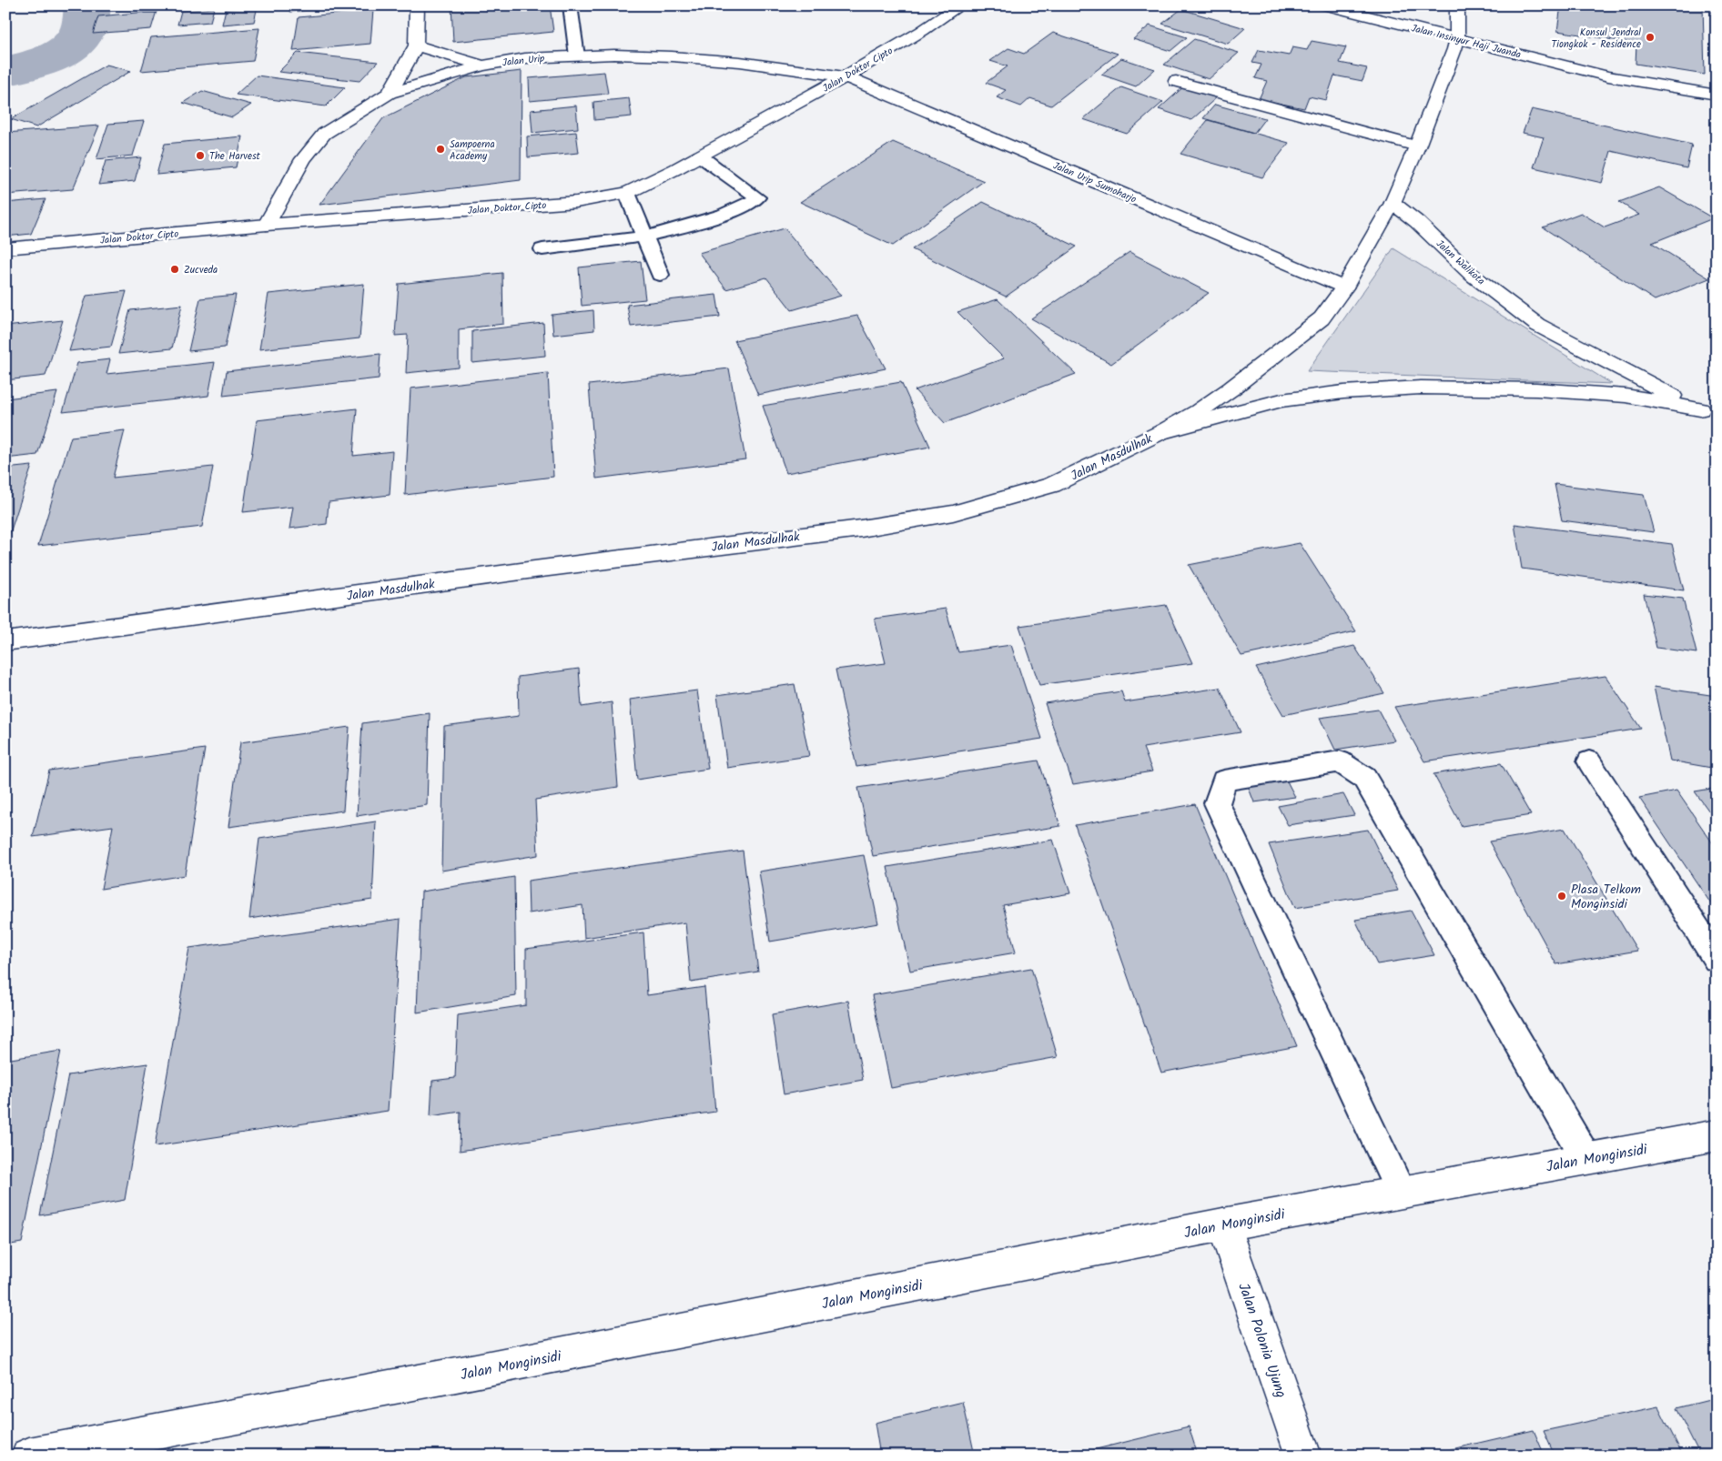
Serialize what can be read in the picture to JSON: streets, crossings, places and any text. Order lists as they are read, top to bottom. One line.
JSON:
{"streets":{"street":["Jalan Insinyur Haji Juanda","Jalan Urip","Jalan Doktor Cipto","Jalan Urip Sumoharjo","Jalan Walikota","Jalan Masdulhak","Jalan Monginsidi","Jalan Polonia Ujung"]},"crossings":[["Jalan Urip","Jalan Doktor Cipto"],["Jalan Urip","Jalan Urip Sumoharjo"],["Jalan Doktor Cipto","Jalan Urip Sumoharjo"],["Jalan Urip Sumoharjo","Jalan Masdulhak"],["Jalan Walikota","Jalan Masdulhak"],["Jalan Monginsidi","Jalan Polonia Ujung"]],"places":["Konsul Jendral Tiongkok - Residence","Sampoerna Academy","The Harvest","Zucveda","Plasa Telkom Monginsidi"]}
